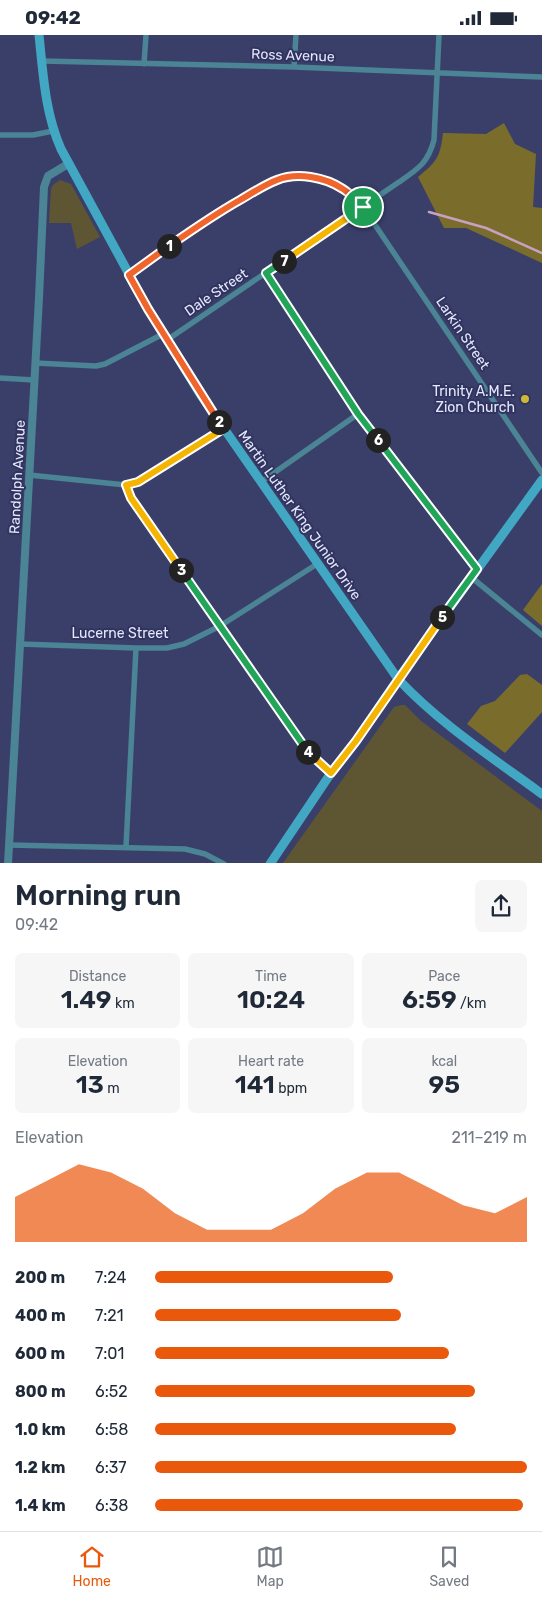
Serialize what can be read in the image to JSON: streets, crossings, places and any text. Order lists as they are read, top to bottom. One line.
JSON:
{"streets":{"main road":["Martin Luther King Junior Drive"],"street":["Ross Avenue","Dale Street","Larkin Street","Randolph Avenue","Lucerne Street"]},"crossings":[["Ross Avenue","Dale Street"],["Ross Avenue","Martin Luther King Junior Drive"],["Dale Street","Larkin Street"],["Dale Street","Randolph Avenue"],["Dale Street","Martin Luther King Junior Drive"],["Larkin Street","Martin Luther King Junior Drive"],["Randolph Avenue","Martin Luther King Junior Drive"],["Randolph Avenue","Lucerne Street"],["Martin Luther King Junior Drive","Lucerne Street"]],"places":["Trinity A.M.E. Zion Church"],"page":{"status":"09:42","pins":["1","7","2","6","3","5","4"],"heading":["Morning run","09:42"],"stats":[["Distance","1.49 km"],["Time","10:24"],["Pace","6:59 /km"],["Elevation","13 m"],["Heart rate","141 bpm"],["kcal","95"]],"chart":["Elevation","211–219 m"],"list":[{"name":"200 m","note":"7:24"},{"name":"400 m","note":"7:21"},{"name":"600 m","note":"7:01"},{"name":"800 m","note":"6:52"},{"name":"1.0 km","note":"6:58"},{"name":"1.2 km","note":"6:37"},{"name":"1.4 km","note":"6:38"}],"tabs":["Home","Map","Saved"]}}
